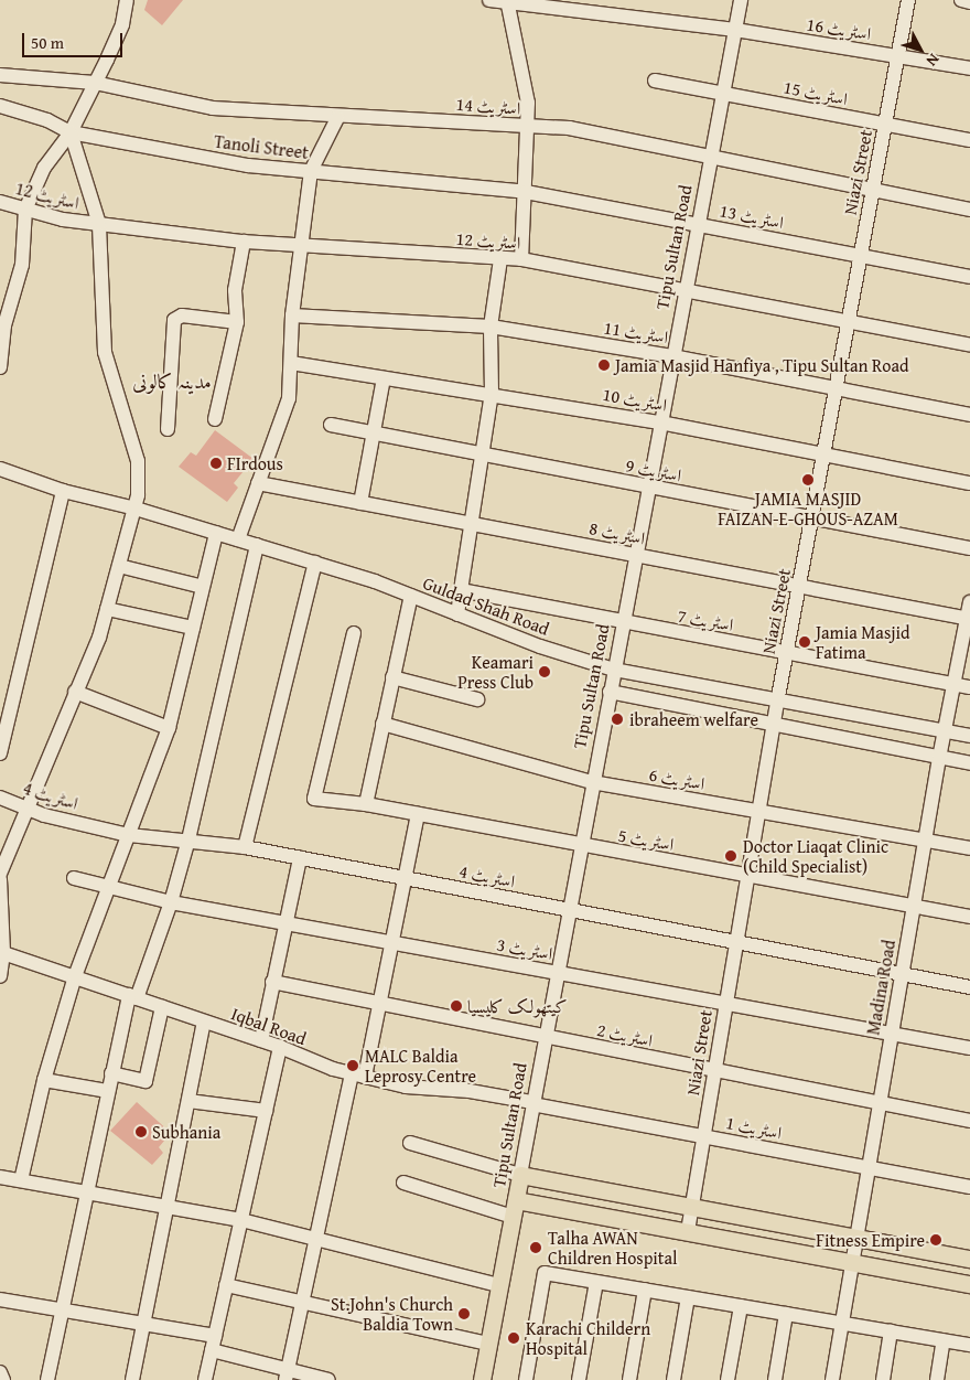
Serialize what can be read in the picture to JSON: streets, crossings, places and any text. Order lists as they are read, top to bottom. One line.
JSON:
{"streets":{"main road":["Tipu Sultan Road"],"street":["اسٹریٹ 16","اسٹریٹ 15","اسٹریٹ 14","Tanoli Street","Niazi Street","اسٹریٹ 12","اسٹریٹ 13","اسٹریٹ 11","اسٹریٹ 10","اسٹریٹ 9","اسٹریٹ 8","Guldad Shah Road","اسٹریٹ 7","اسٹریٹ 6","اسٹریٹ 4","اسٹریٹ 5","اسٹریٹ 3","Madina Road","Iqbal Road","اسٹریٹ 2","اسٹریٹ 1"]},"crossings":[["اسٹریٹ 16","Niazi Street"],["اسٹریٹ 16","Tipu Sultan Road"],["اسٹریٹ 15","Niazi Street"],["اسٹریٹ 15","Tipu Sultan Road"],["اسٹریٹ 14","Niazi Street"],["اسٹریٹ 14","Tipu Sultan Road"],["Tanoli Street","اسٹریٹ 13"],["Niazi Street","اسٹریٹ 12"],["Niazi Street","اسٹریٹ 13"],["Niazi Street","اسٹریٹ 11"],["Niazi Street","اسٹریٹ 10"],["Niazi Street","اسٹریٹ 9"],["Niazi Street","اسٹریٹ 8"],["Niazi Street","Guldad Shah Road"],["Niazi Street","اسٹریٹ 7"],["Niazi Street","اسٹریٹ 6"],["Niazi Street","اسٹریٹ 4"],["Niazi Street","اسٹریٹ 5"],["Niazi Street","اسٹریٹ 3"],["Niazi Street","اسٹریٹ 2"],["Niazi Street","اسٹریٹ 1"],["اسٹریٹ 12","Tipu Sultan Road"],["اسٹریٹ 13","Tipu Sultan Road"],["Tipu Sultan Road","اسٹریٹ 11"],["Tipu Sultan Road","اسٹریٹ 10"],["Tipu Sultan Road","اسٹریٹ 9"],["Tipu Sultan Road","اسٹریٹ 8"],["Tipu Sultan Road","Guldad Shah Road"],["Tipu Sultan Road","اسٹریٹ 7"],["Tipu Sultan Road","اسٹریٹ 6"],["Tipu Sultan Road","اسٹریٹ 4"],["Tipu Sultan Road","اسٹریٹ 5"],["Tipu Sultan Road","اسٹریٹ 3"],["Tipu Sultan Road","Iqbal Road"],["Tipu Sultan Road","اسٹریٹ 2"],["Tipu Sultan Road","اسٹریٹ 1"],["اسٹریٹ 8","Madina Road"],["Guldad Shah Road","Madina Road"],["اسٹریٹ 7","Madina Road"],["اسٹریٹ 6","Madina Road"],["اسٹریٹ 4","Madina Road"],["اسٹریٹ 5","Madina Road"],["اسٹریٹ 3","Madina Road"],["Madina Road","اسٹریٹ 2"],["Madina Road","اسٹریٹ 1"],["Iqbal Road","اسٹریٹ 1"]],"districts":["مدینہ کالونی"],"places":["Jamia Masjid Hanfiya , Tipu Sultan Road","FIrdous","JAMIA MASJID FAIZAN-E-GHOUS-AZAM","Jamia Masjid Fatima","Keamari Press Club","ibraheem welfare","Doctor Liaqat Clinic (Child Specialist)","کیتھولک کلیسیا","MALC Baldia Leprosy Centre","Subhania","Fitness Empire","Talha AWAN Children Hospital","St.John's Church Baldia Town","Karachi Childern Hospital"],"scale_bar":"50 m","north":"bottom right"}
